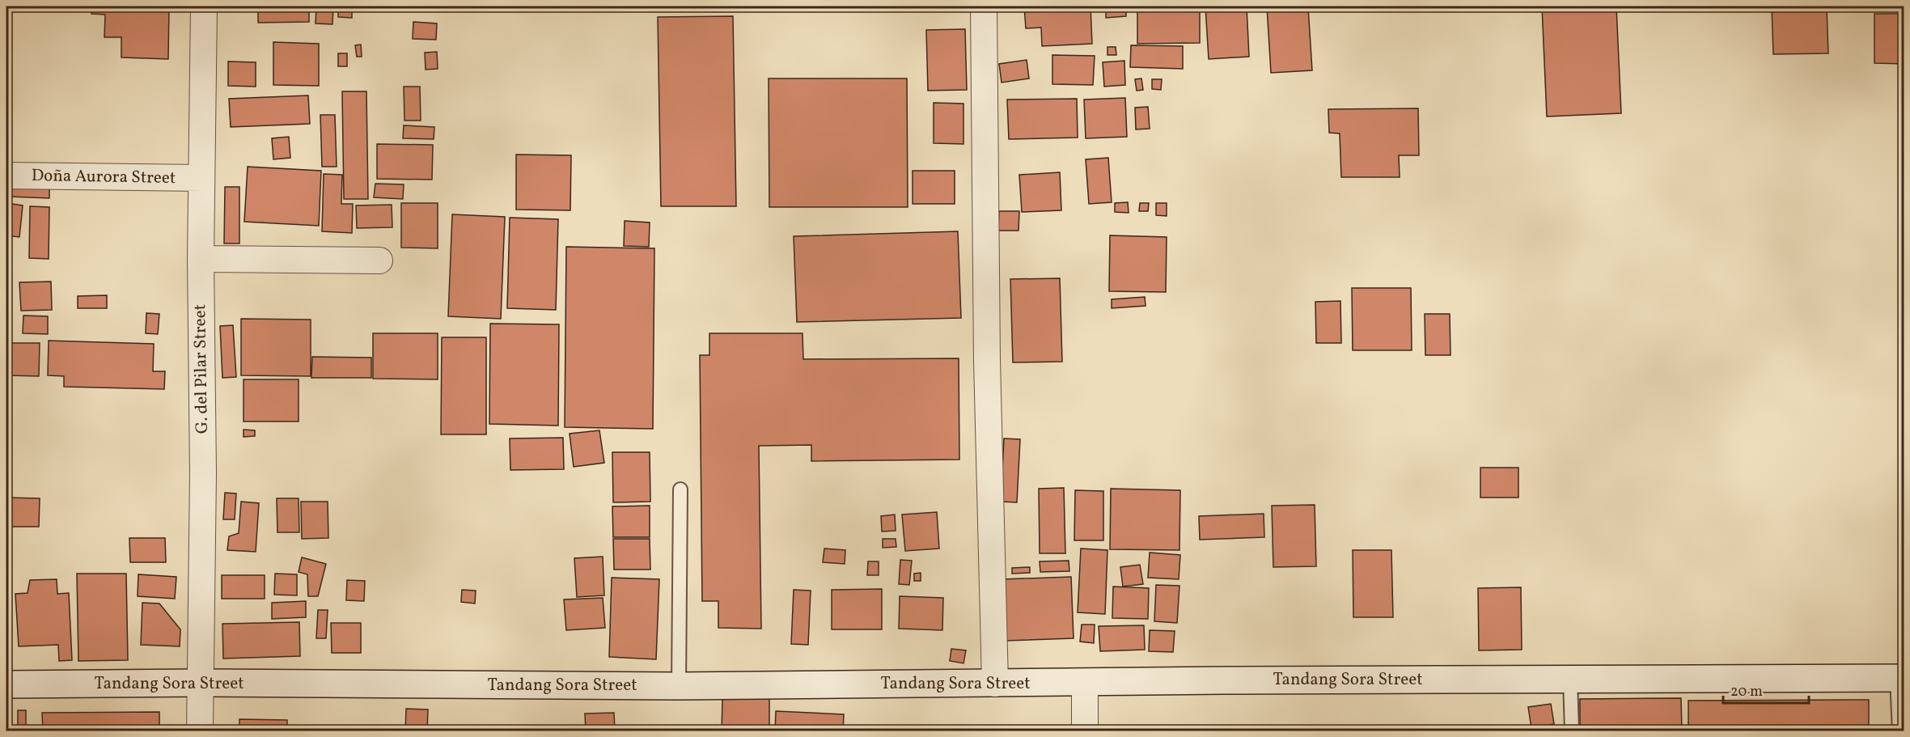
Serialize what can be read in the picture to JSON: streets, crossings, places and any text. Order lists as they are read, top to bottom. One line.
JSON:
{"streets":{"street":["Doña Aurora Street","G. del Pilar Street","Tandang Sora Street"]},"crossings":[["Doña Aurora Street","G. del Pilar Street"],["G. del Pilar Street","Tandang Sora Street"]],"scale_bar":"20 m"}
